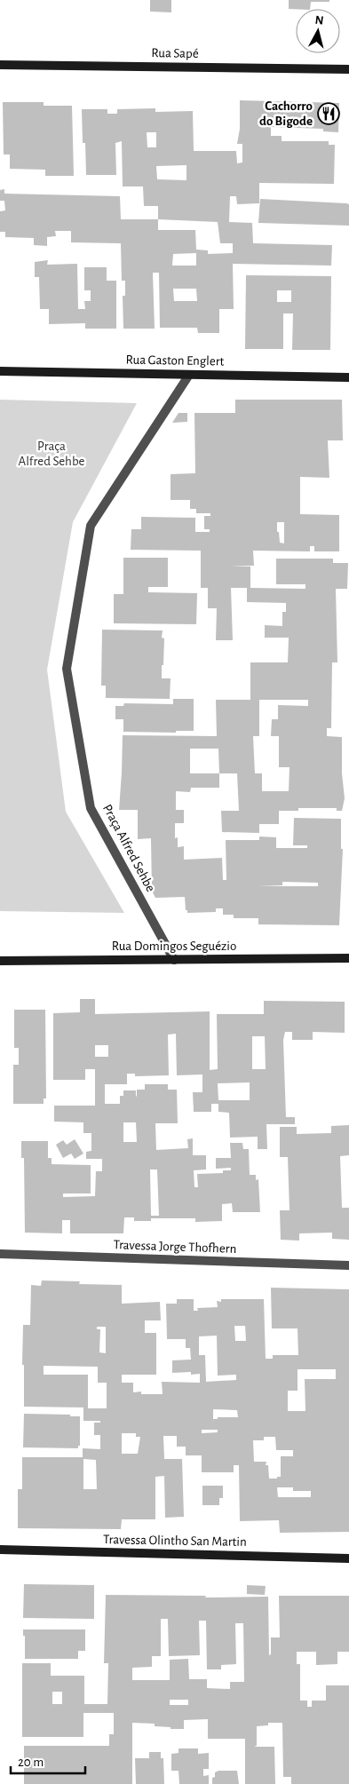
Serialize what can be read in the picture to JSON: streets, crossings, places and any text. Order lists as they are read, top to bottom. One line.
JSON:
{"streets":{"street":["Rua Sapé","Rua Gaston Englert","Praça Alfred Sehbe","Rua Domingos Seguézio","Travessa Jorge Thofhern","Travessa Olintho San Martin"]},"crossings":[["Rua Gaston Englert","Praça Alfred Sehbe"],["Praça Alfred Sehbe","Rua Domingos Seguézio"]],"parks":["Praça Alfred Sehbe"],"places":{"restaurant":["Cachorro do Bigode"]},"scale_bar":"20 m","north":"top"}
